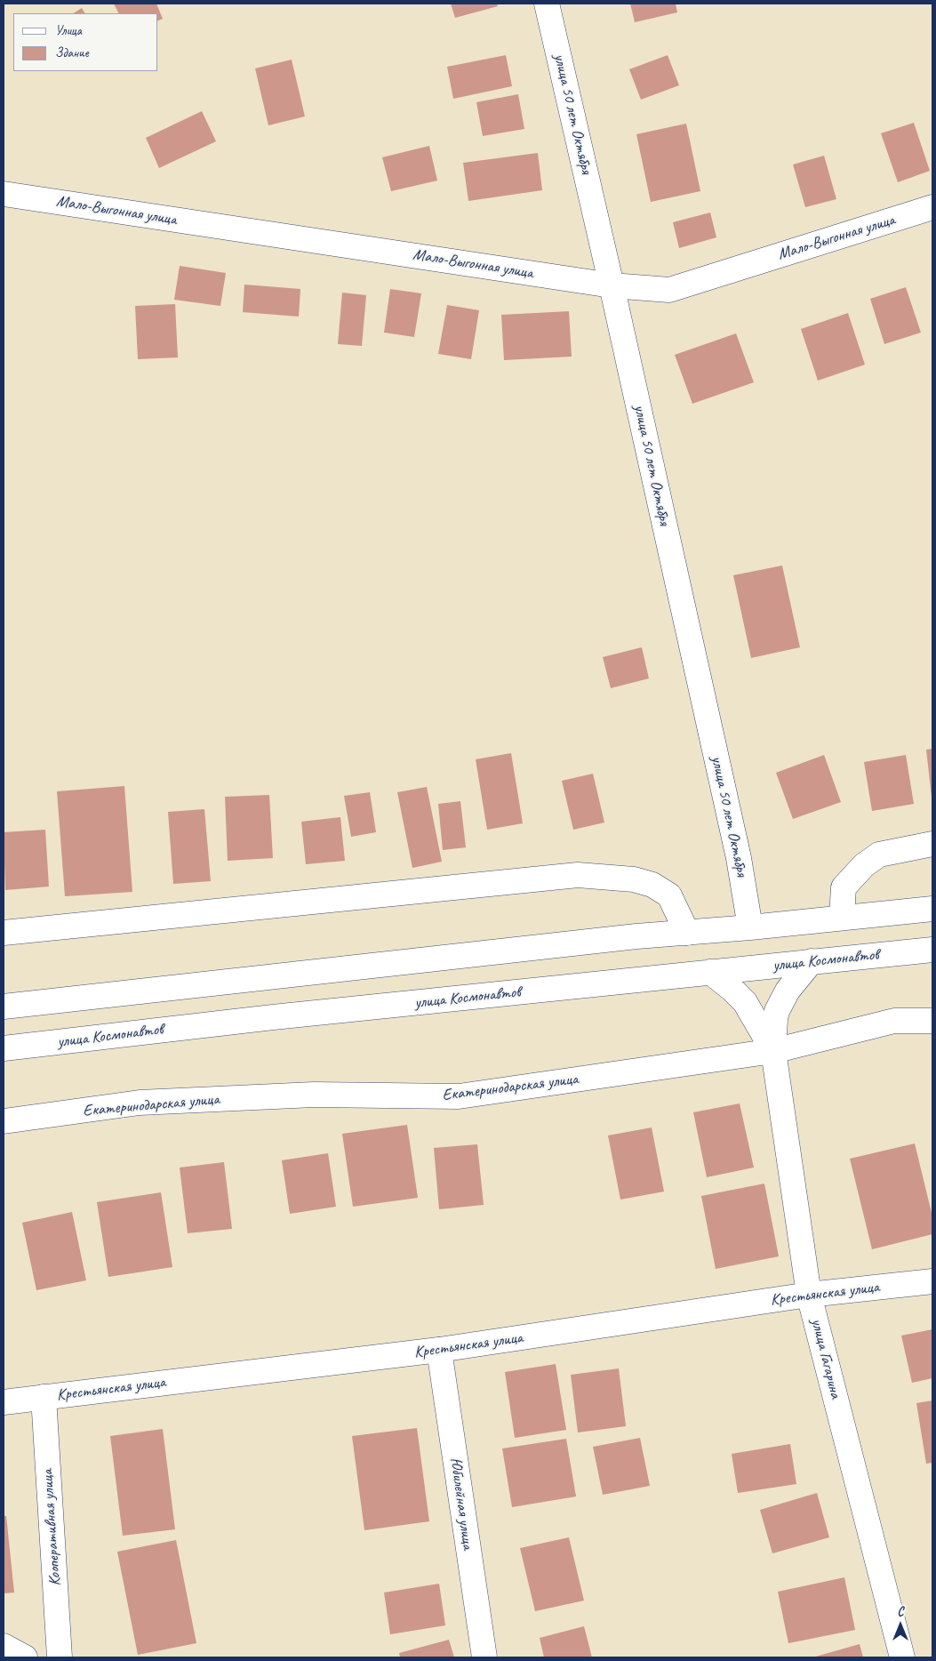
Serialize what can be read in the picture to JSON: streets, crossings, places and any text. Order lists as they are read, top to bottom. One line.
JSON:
{"streets":{"main road":["улица 50 лет Октября","Мало-Выгонная улица","улица Космонавтов","Екатеринодарская улица","Крестьянская улица","улица Гагарина","Юбилейная улица","Кооперативная улица"]},"crossings":[["улица 50 лет Октября","Мало-Выгонная улица"],["улица Космонавтов","улица Гагарина"],["Екатеринодарская улица","улица Гагарина"],["Крестьянская улица","улица Гагарина"],["Крестьянская улица","Юбилейная улица"],["Крестьянская улица","Кооперативная улица"]],"legend":["Улица","Здание"],"north":"top"}
